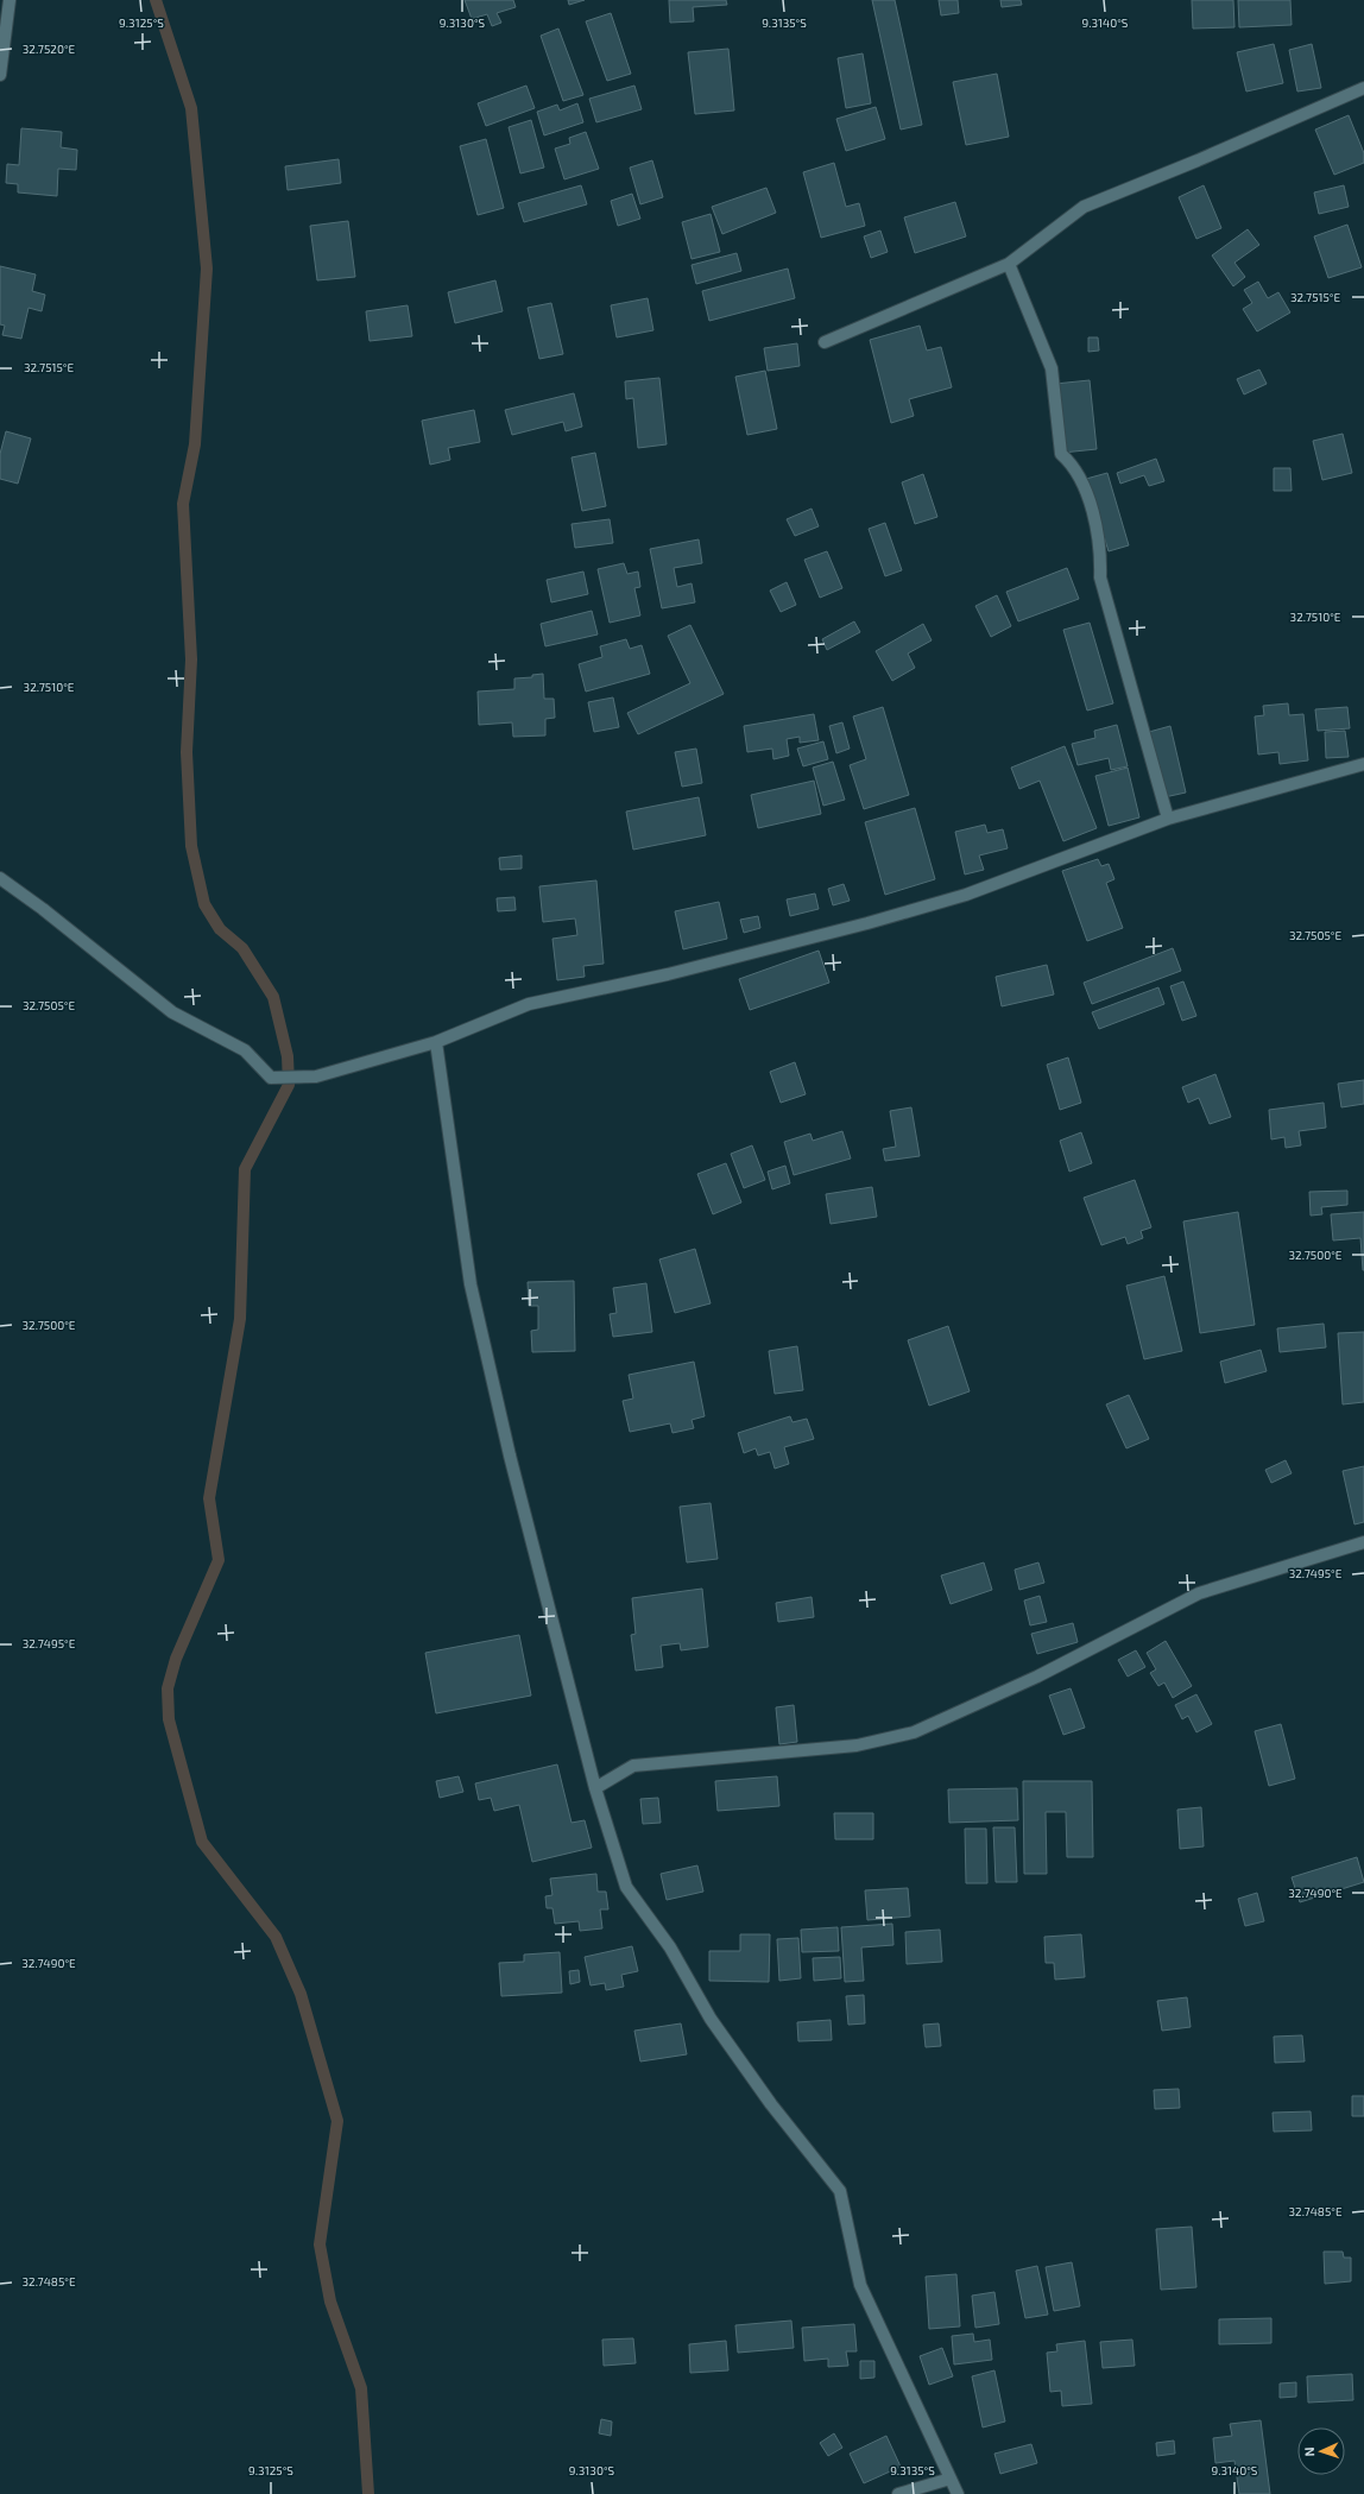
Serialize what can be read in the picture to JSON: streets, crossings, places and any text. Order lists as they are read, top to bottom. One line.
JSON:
{"north":"left","coordinates":["9.3125°S","9.3130°S","9.3135°S","9.3140°S","32.7520°E","32.7515°E","32.7510°E","32.7505°E","32.7500°E","32.7495°E","32.7490°E","32.7485°E"]}
